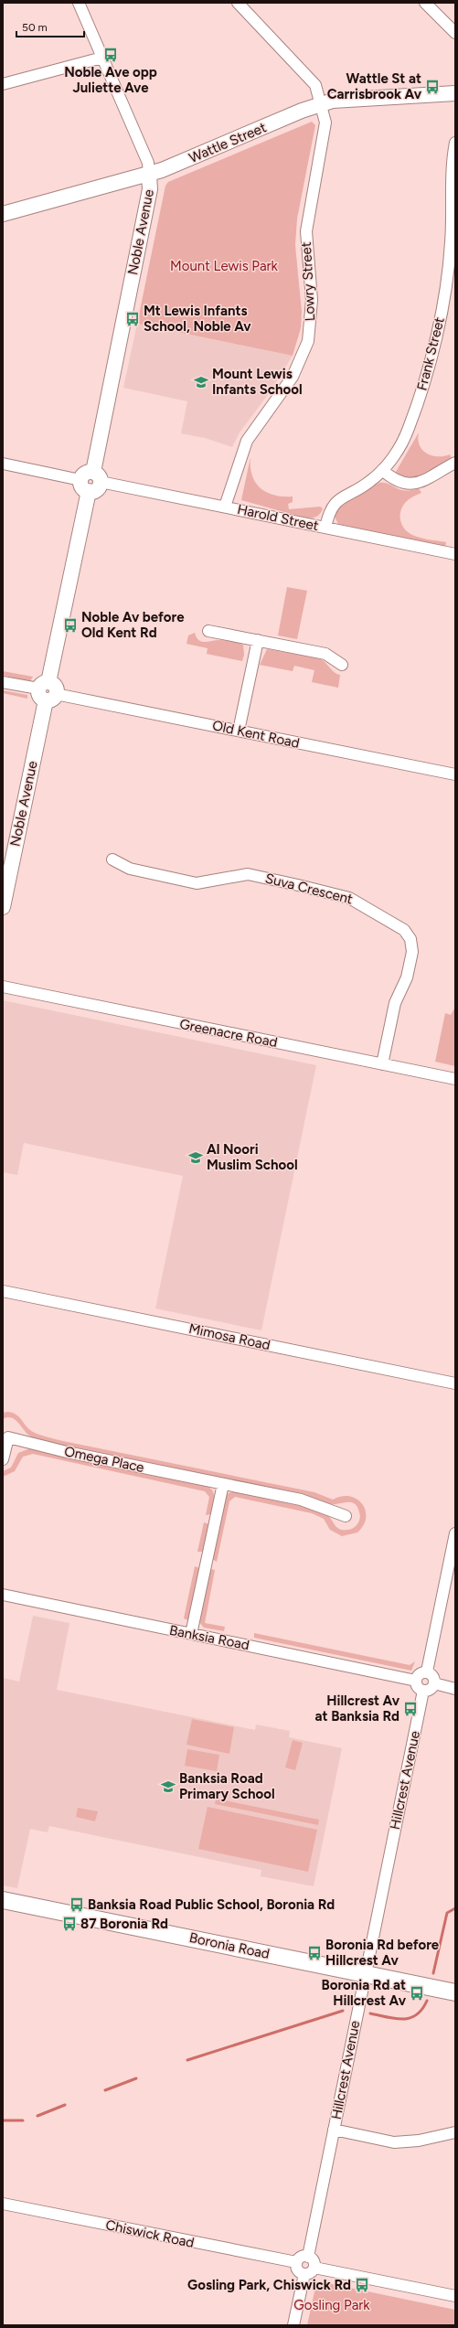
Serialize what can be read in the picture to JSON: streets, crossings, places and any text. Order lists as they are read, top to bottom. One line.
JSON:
{"streets":{"main road":["Boronia Road"],"street":["Wattle Street","Noble Avenue","Lowry Street","Frank Street","Harold Street","Old Kent Road","Suva Crescent","Greenacre Road","Mimosa Road","Omega Place","Banksia Road","Hillcrest Avenue","Chiswick Road"]},"crossings":[["Wattle Street","Noble Avenue"],["Wattle Street","Lowry Street"],["Noble Avenue","Harold Street"],["Noble Avenue","Old Kent Road"],["Lowry Street","Harold Street"],["Frank Street","Harold Street"],["Suva Crescent","Greenacre Road"],["Banksia Road","Hillcrest Avenue"],["Hillcrest Avenue","Boronia Road"],["Hillcrest Avenue","Chiswick Road"]],"parks":["Mount Lewis Park","Gosling Park"],"places":{"bus stop":["Noble Ave opp Juliette Ave","Wattle St at Carrisbrook Av","Mt Lewis Infants School, Noble Av","Noble Av before Old Kent Rd","Hillcrest Av at Banksia Rd","Banksia Road Public School, Boronia Rd","87 Boronia Rd","Boronia Rd before Hillcrest Av","Boronia Rd at Hillcrest Av","Gosling Park, Chiswick Rd"],"school or university":["Mount Lewis Infants School","Al Noori Muslim School","Banksia Road Primary School"]},"scale_bar":"50 m"}
